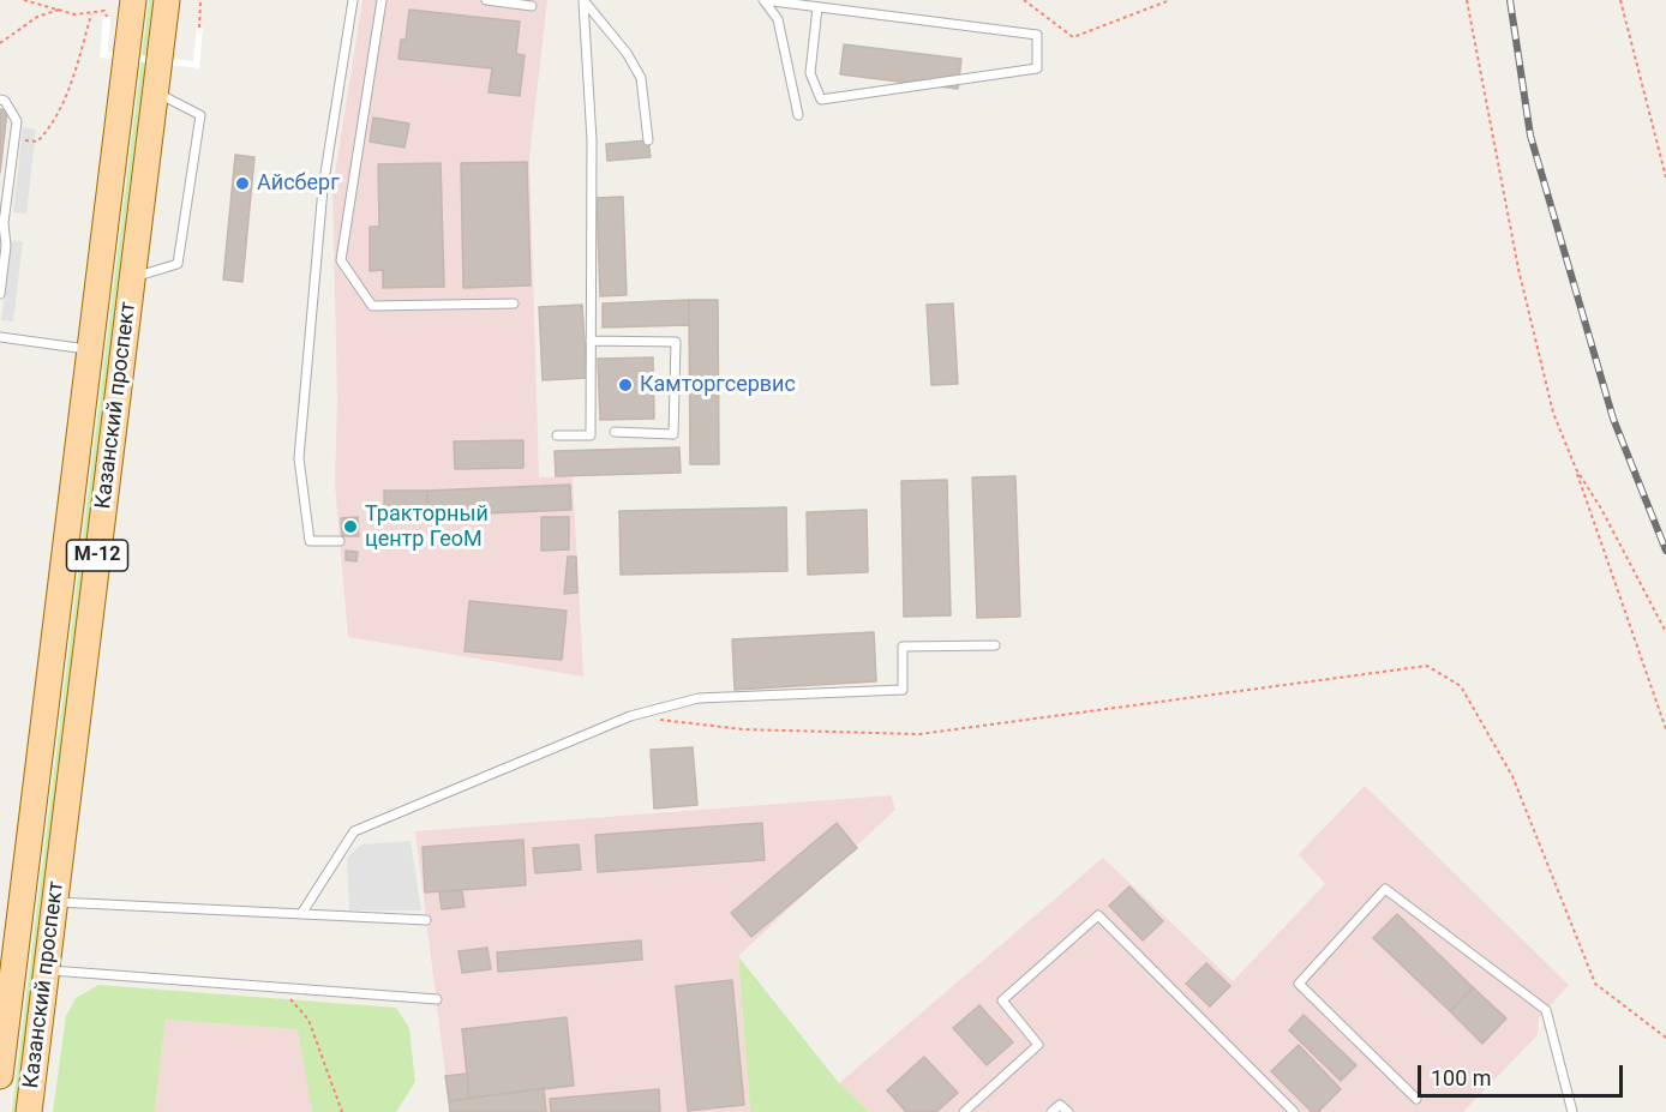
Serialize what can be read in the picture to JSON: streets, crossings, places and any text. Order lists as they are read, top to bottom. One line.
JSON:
{"streets":{"main road":["Казанский проспект","М-12"]},"places":["Айсберг","Камторгсервис","Тракторный центр ГеоМ"],"scale_bar":"100 m"}
